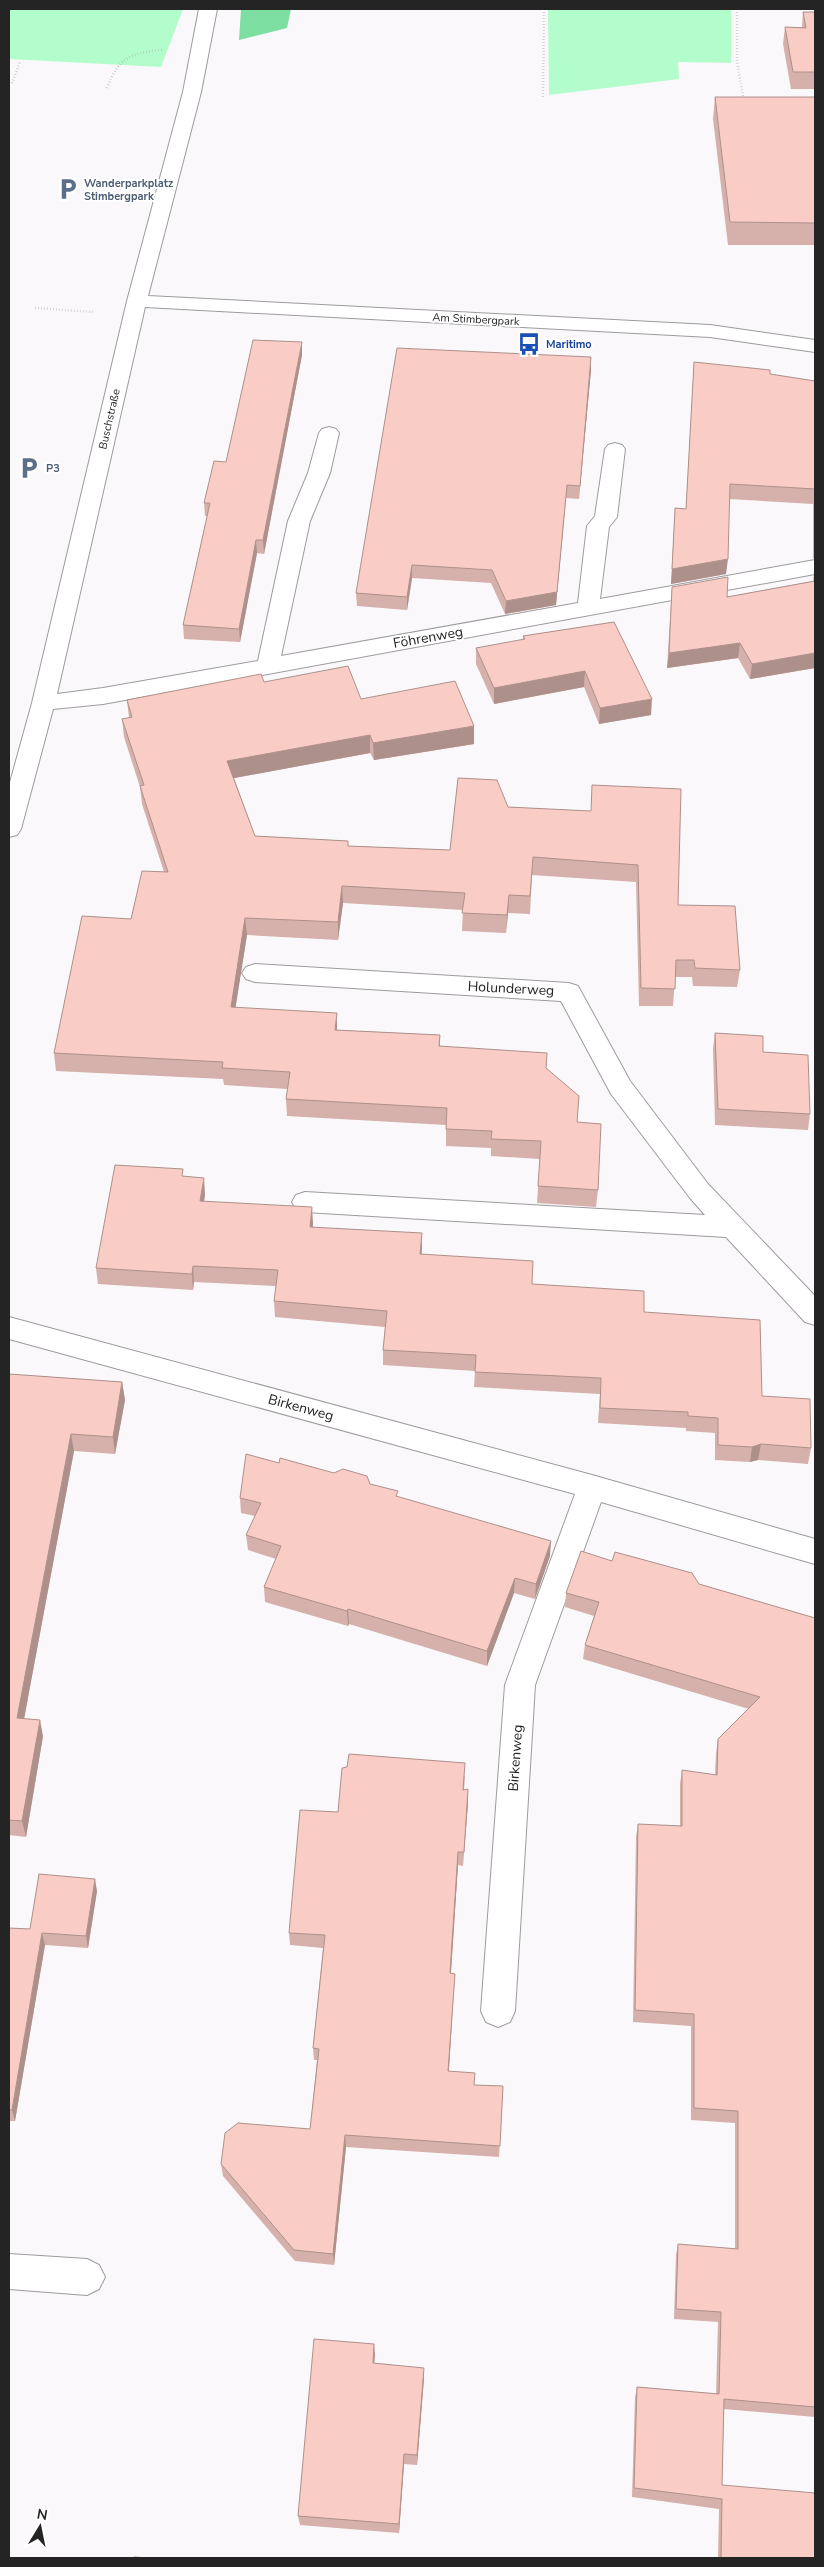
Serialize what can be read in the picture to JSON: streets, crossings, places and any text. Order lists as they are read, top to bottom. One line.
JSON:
{"streets":{"street":["Am Stimbergpark","Buschstraße","Föhrenweg","Holunderweg","Birkenweg"]},"crossings":[["Am Stimbergpark","Buschstraße"],["Buschstraße","Föhrenweg"]],"places":{"parking":["Wanderparkplatz Stimbergpark","P3"],"bus stop":["Maritimo"]},"north":"top"}
